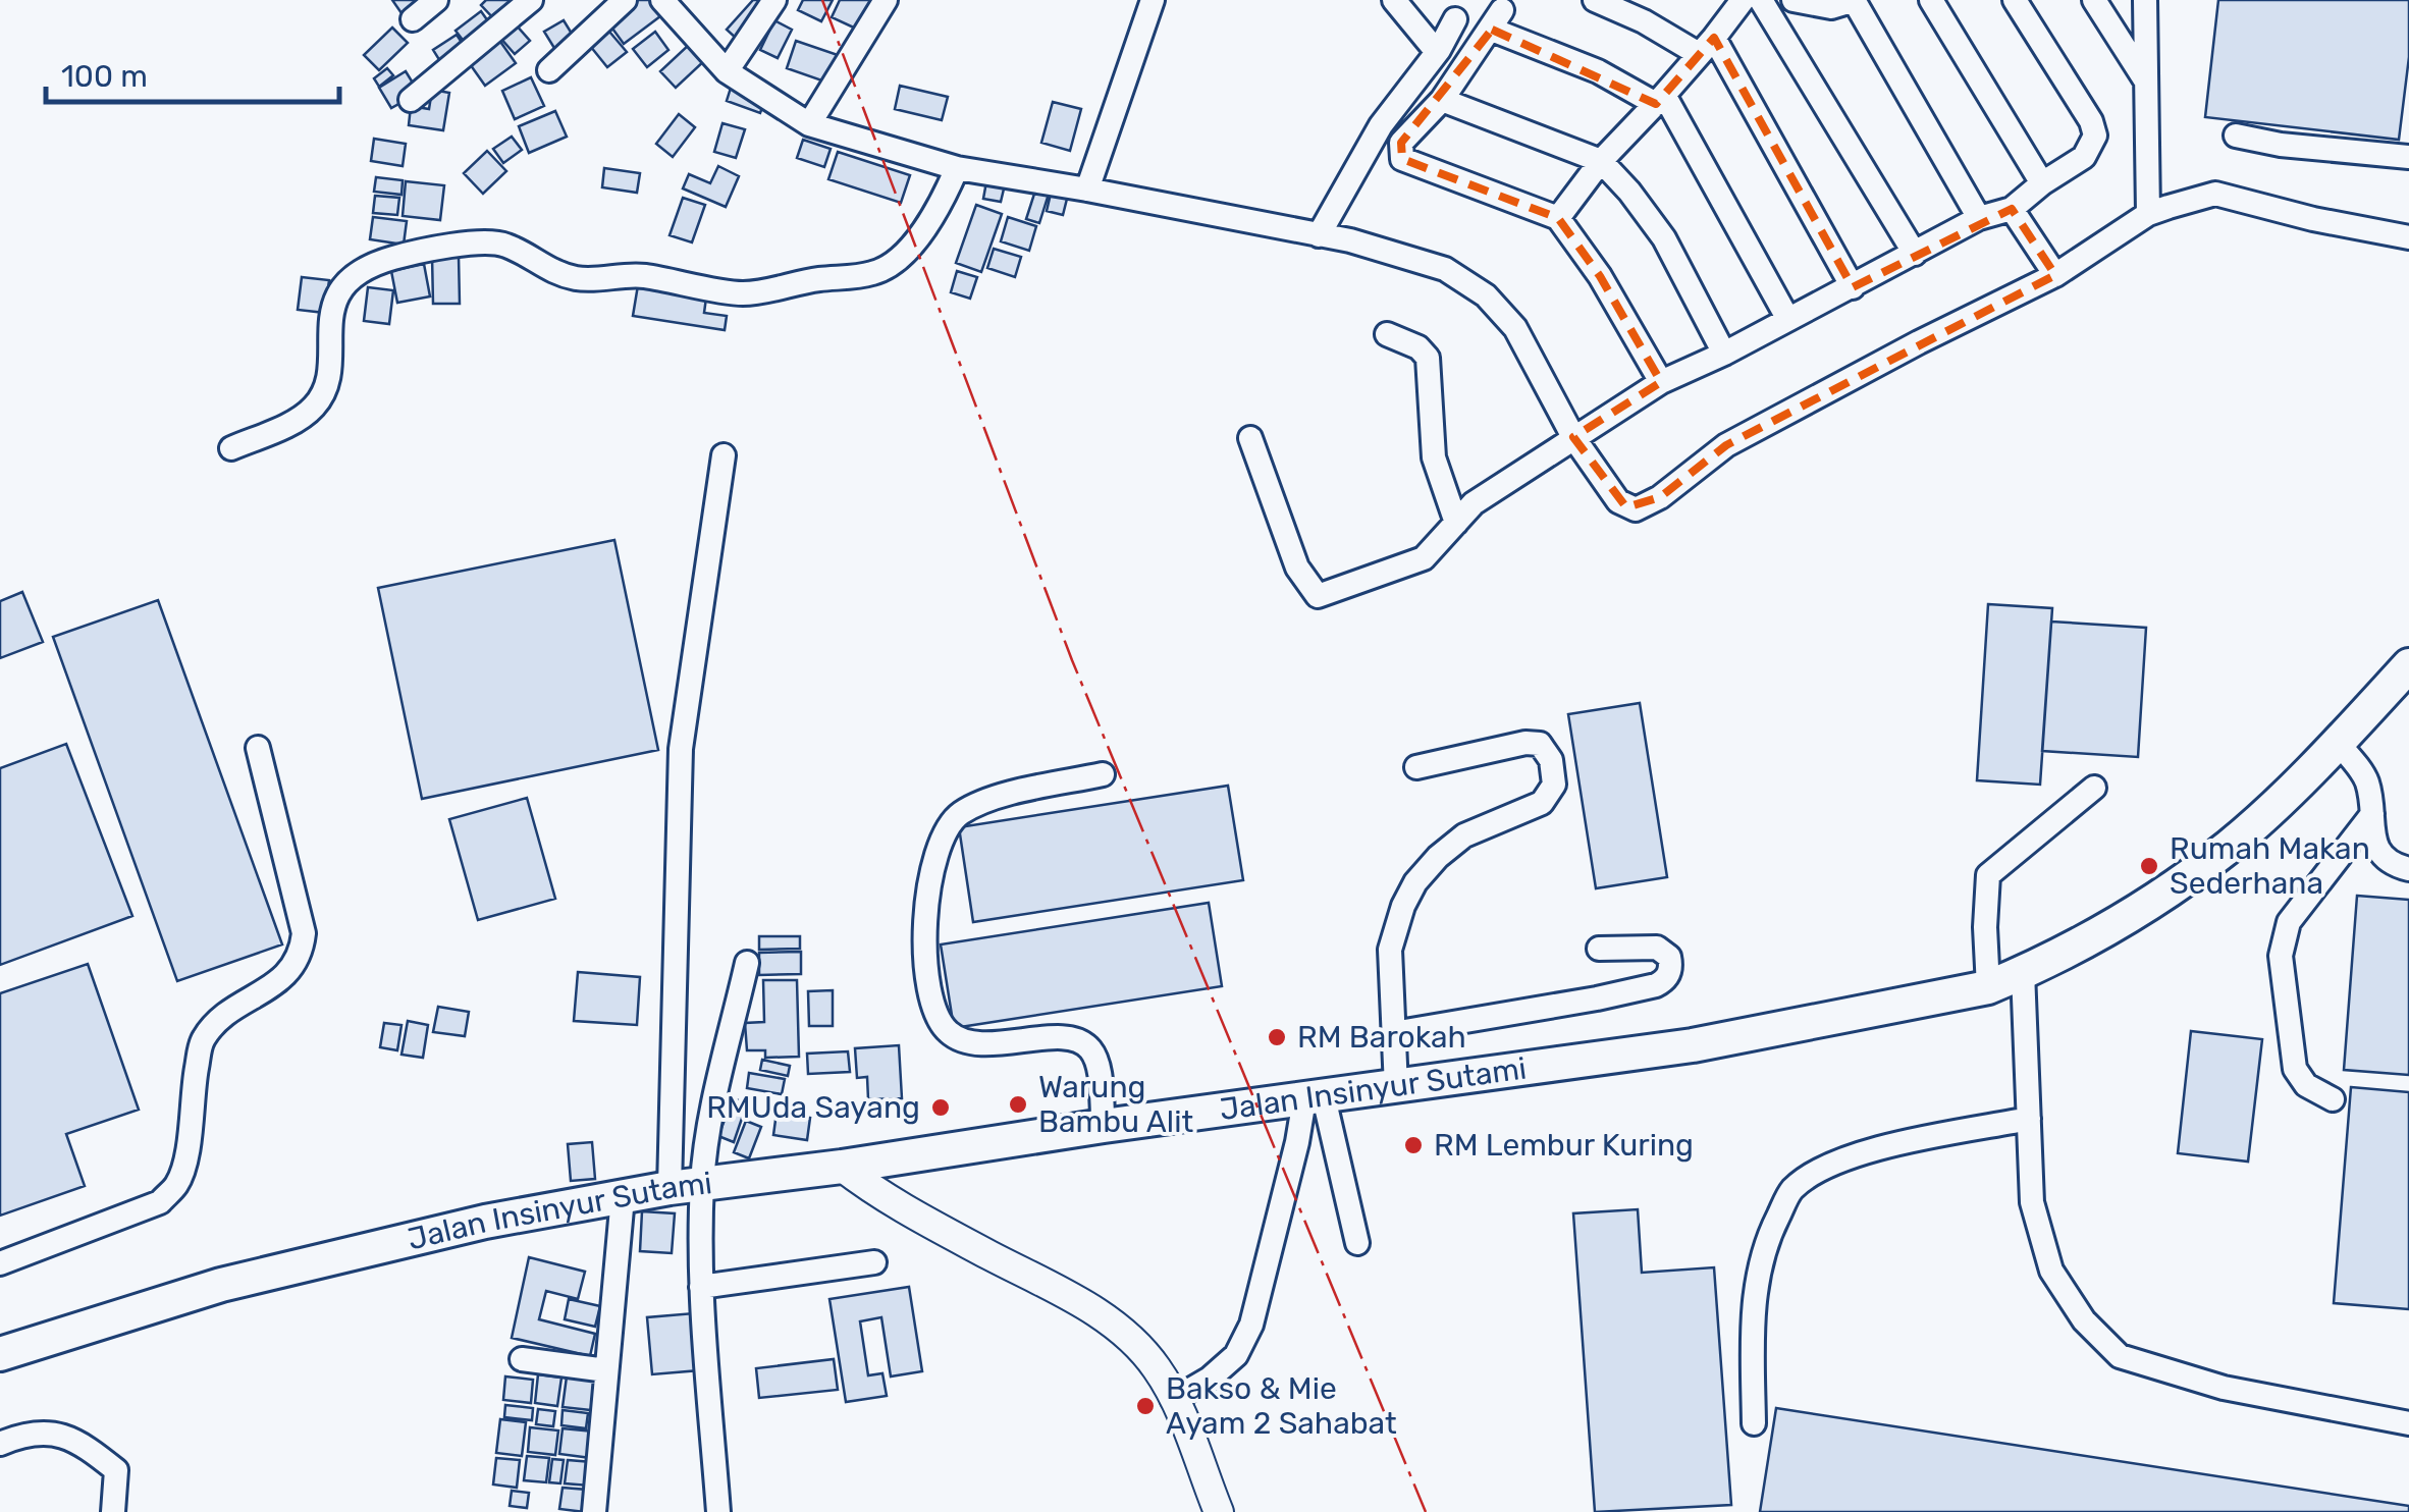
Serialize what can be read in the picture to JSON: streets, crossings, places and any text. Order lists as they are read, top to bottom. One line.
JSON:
{"streets":{"highway":["Jalan Insinyur Sutami"]},"places":["Rumah Makan Sederhana","RM Barokah","Warung Bambu Alit","RMUda Sayang","RM Lembur Kuring","Bakso & Mie Ayam 2 Sahabat"],"scale_bar":"100 m"}
